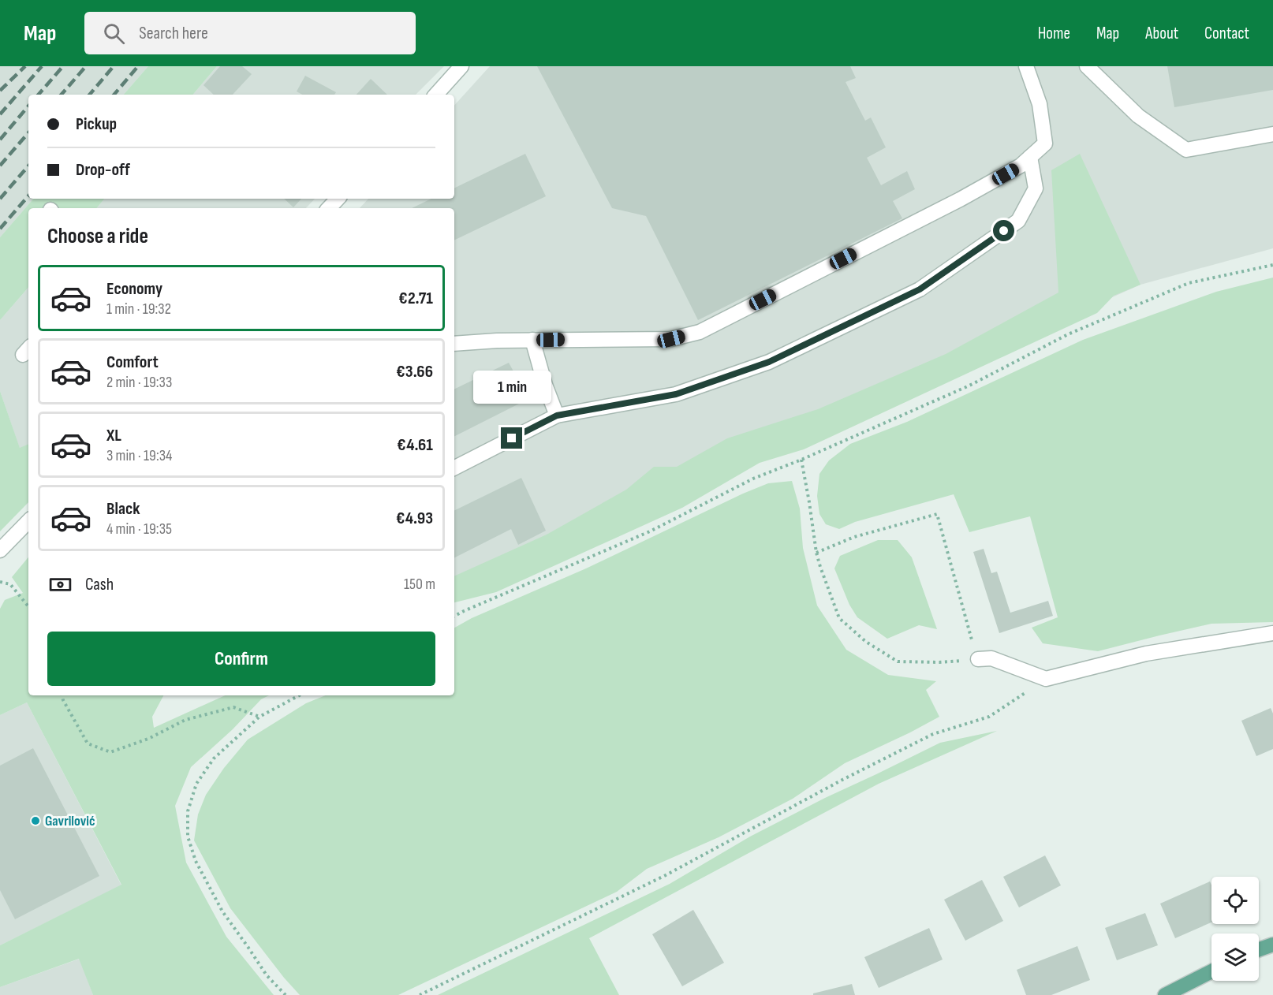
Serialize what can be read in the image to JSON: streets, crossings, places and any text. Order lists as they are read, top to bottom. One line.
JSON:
{"places":["Gavrilović"],"page":{"header":"Map","search":"Search here","nav":["Home","Map","About","Contact"],"banner":["Pickup","Drop-off"],"heading":"Choose a ride","list":[{"name":"Economy","note":"1 min · 19:32","value":"€2.71"},{"name":"Comfort","note":"2 min · 19:33","value":"€3.66"},{"name":"XL","note":"3 min · 19:34","value":"€4.61"},{"name":"Black","note":"4 min · 19:35","value":"€4.93"}],"bubble":"1 min","pay":["Cash","150 m"],"buttons":"Confirm"}}
